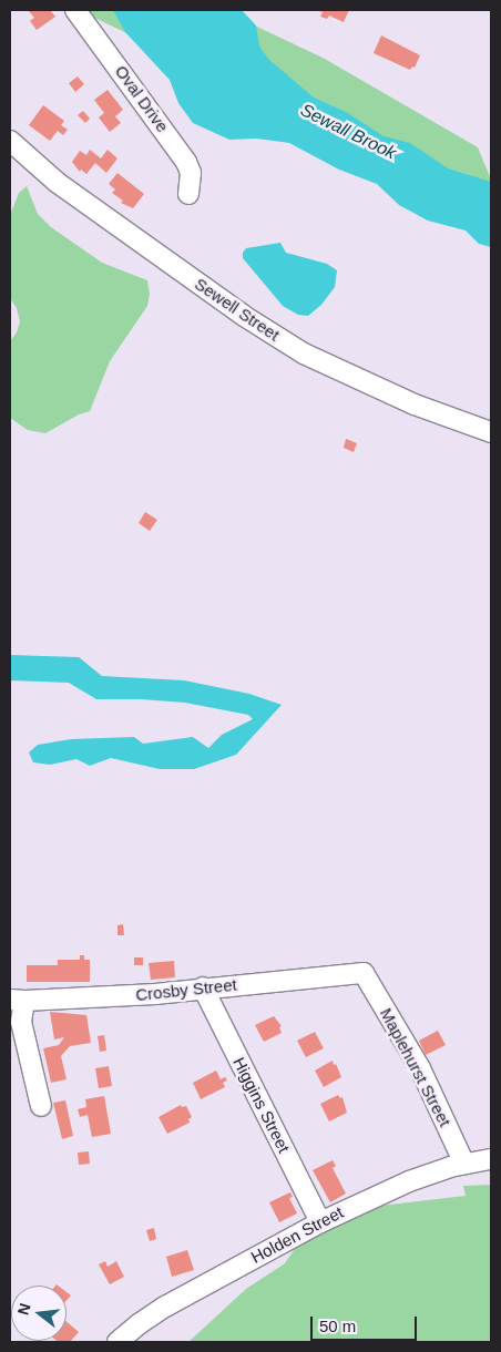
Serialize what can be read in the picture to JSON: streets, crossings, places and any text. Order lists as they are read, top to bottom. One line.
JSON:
{"streets":{"street":["Oval Drive","Sewell Street","Crosby Street","Maplehurst Street","Higgins Street","Holden Street"]},"crossings":[["Crosby Street","Maplehurst Street"],["Crosby Street","Higgins Street"],["Maplehurst Street","Holden Street"],["Higgins Street","Holden Street"]],"water":["Sewall Brook"],"scale_bar":"50 m","north":"left"}
